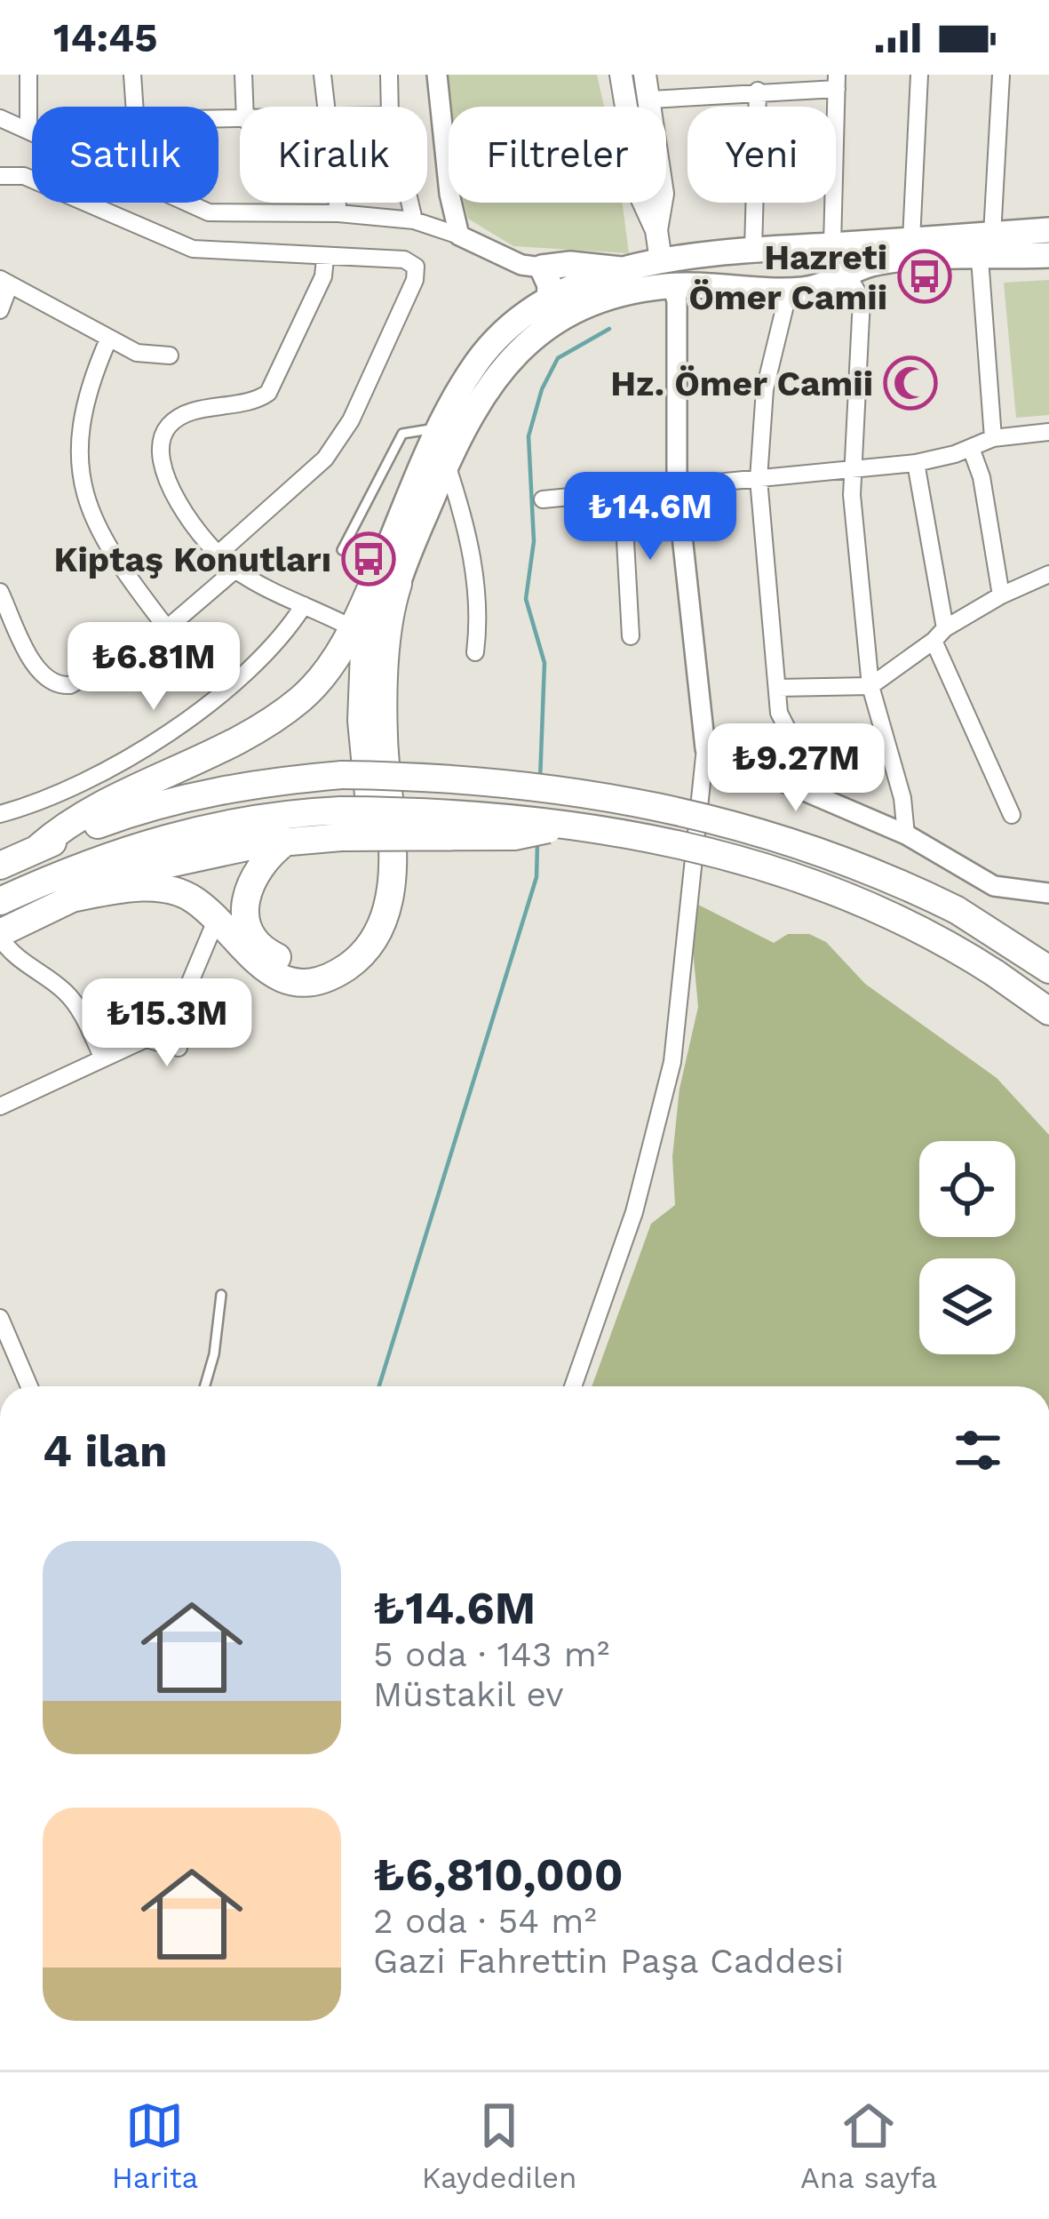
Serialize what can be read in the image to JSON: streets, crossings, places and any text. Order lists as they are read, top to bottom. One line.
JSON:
{"places":{"bus stop":["Hazreti Ömer Camii","Kiptaş Konutları"],"mosque":["Hz. Ömer Camii"]},"page":{"status":"14:45","chip":["Satılık","Kiralık","Filtreler","Yeni"],"price":["₺14.6M","₺6.81M","₺9.27M","₺15.3M"],"heading":"4 ilan","list":[{"name":"₺14.6M","note":"5 oda · 143 m² · Müstakil ev"},{"name":"₺6,810,000","note":"2 oda · 54 m² · Gazi Fahrettin Paşa Caddesi"}],"tabs":["Harita","Kaydedilen","Ana sayfa"]}}
